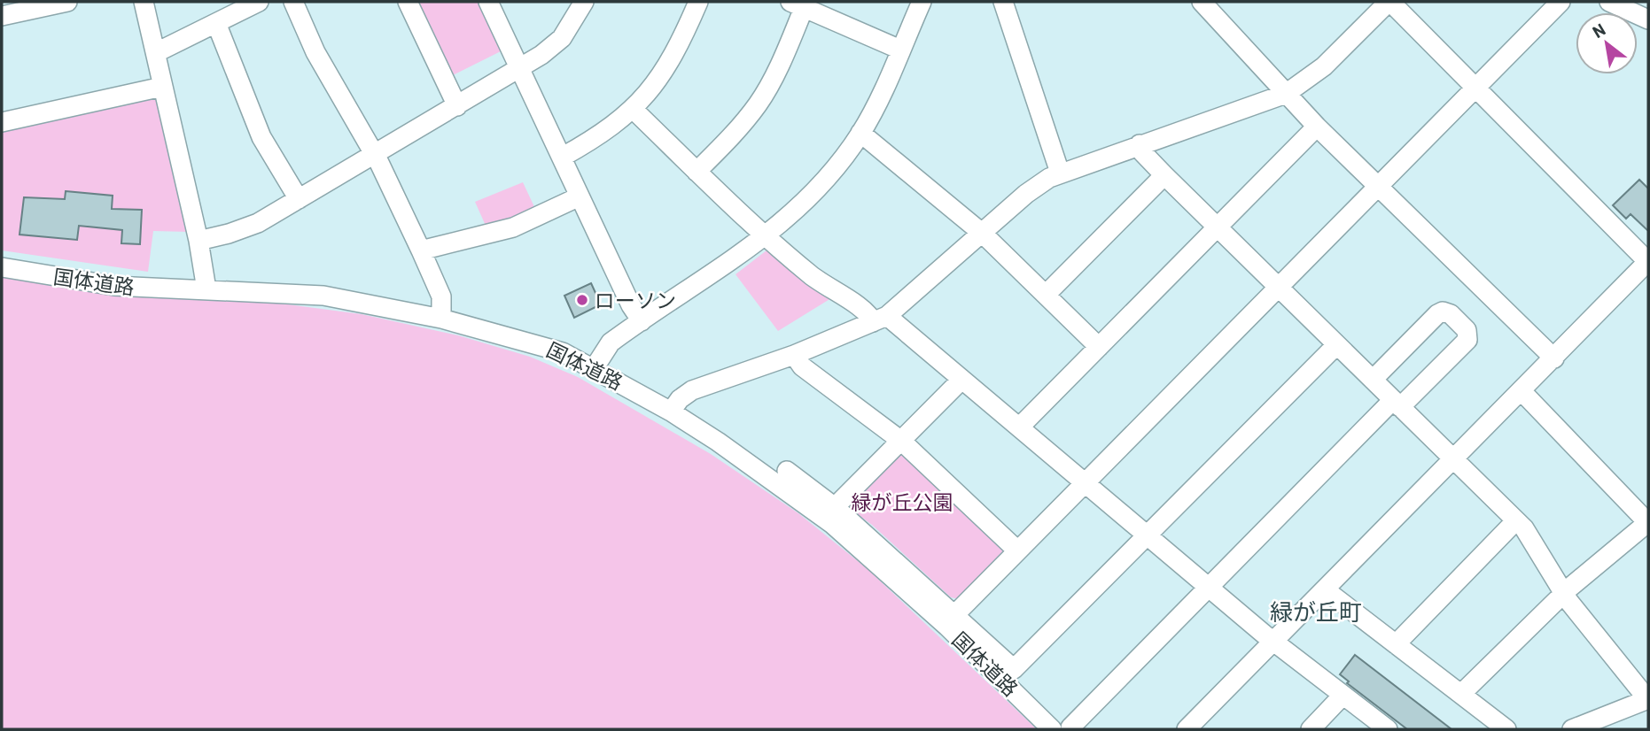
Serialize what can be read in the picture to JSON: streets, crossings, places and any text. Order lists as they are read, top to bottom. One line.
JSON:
{"streets":{"street":["国体道路"]},"districts":["緑が丘町"],"parks":["緑が丘公園"],"places":["ローソン"],"north":"top left"}
